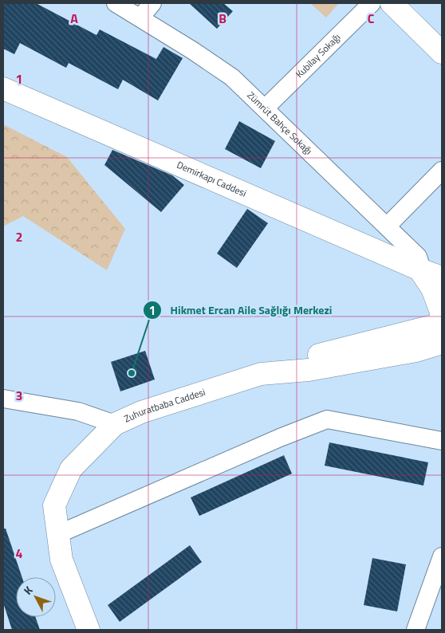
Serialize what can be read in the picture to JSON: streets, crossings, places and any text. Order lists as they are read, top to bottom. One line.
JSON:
{"streets":{"street":["Kubilay Sokağı","Zümrüt Bahçe Sokağı","Demirkapı Caddesi","Zuhuratbaba Caddesi"]},"crossings":[["Kubilay Sokağı","Zümrüt Bahçe Sokağı"],["Zümrüt Bahçe Sokağı","Demirkapı Caddesi"]],"places":["Hikmet Ercan Aile Sağlığı Merkezi"],"north":"top left","grid":{"columns":["A","B","C"],"rows":["1","2","3","4"]}}
